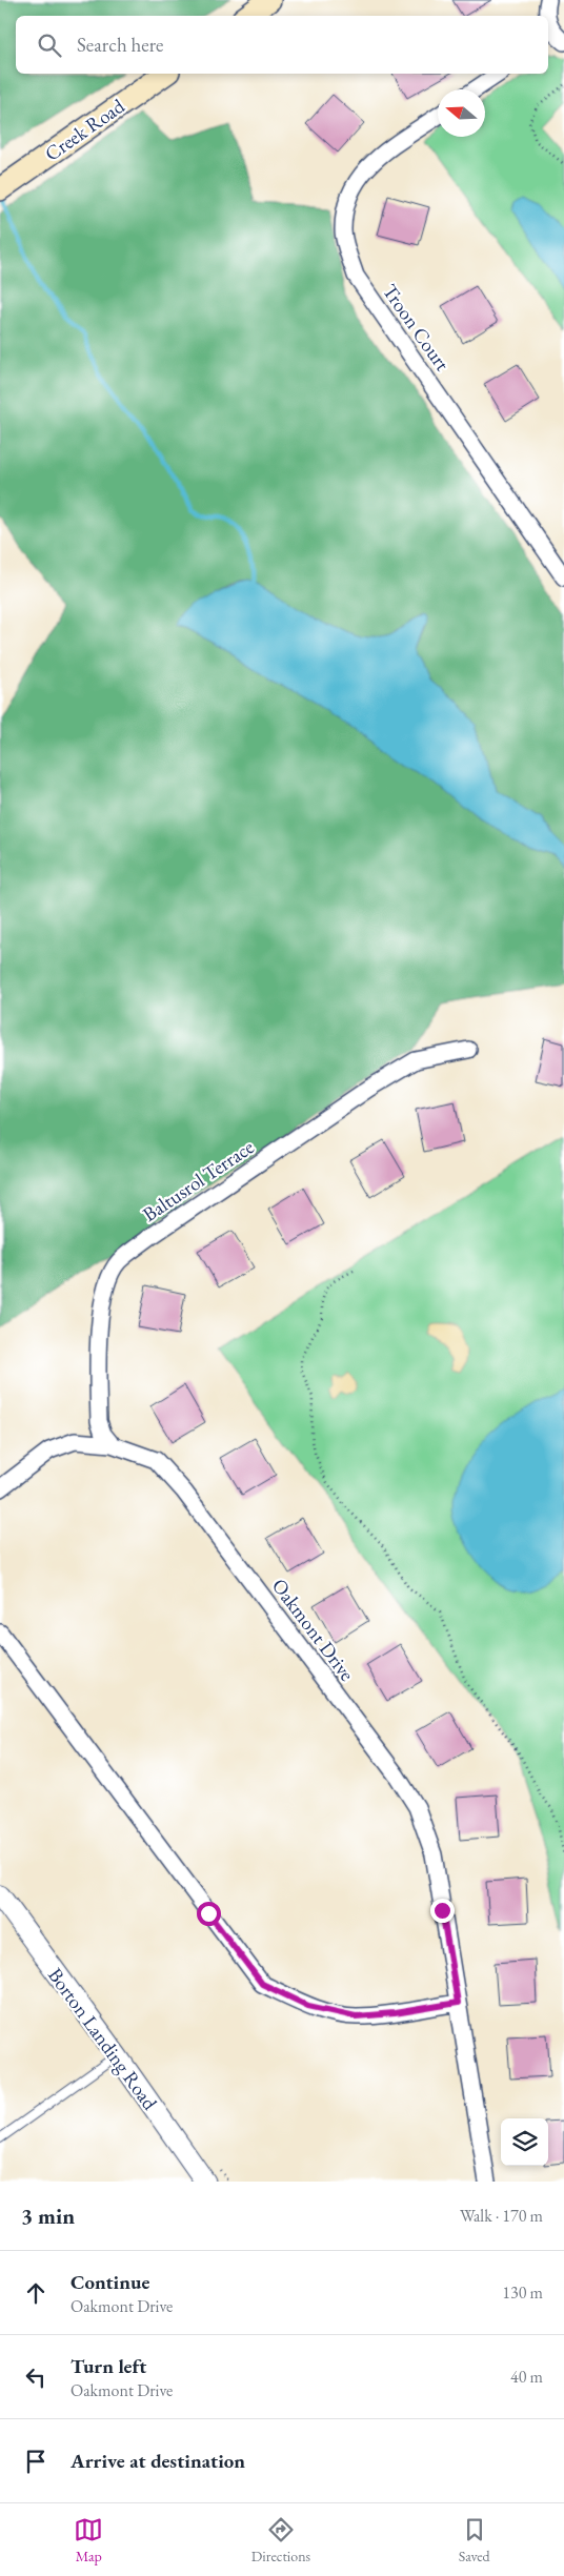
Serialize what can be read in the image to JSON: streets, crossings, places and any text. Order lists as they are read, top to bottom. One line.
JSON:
{"streets":{"main road":["Creek Road"],"street":["Troon Court","Baltusrol Terrace","Oakmont Drive","Borton Landing Road"]},"crossings":[["Baltusrol Terrace","Oakmont Drive"]],"north":"left","page":{"search":"Search here","heading":["3 min","Walk · 170 m"],"list":[["Continue","Oakmont Drive","130 m"],["Turn left","Oakmont Drive","40 m"],"Arrive at destination"],"nav":["Map","Directions","Saved"]}}
